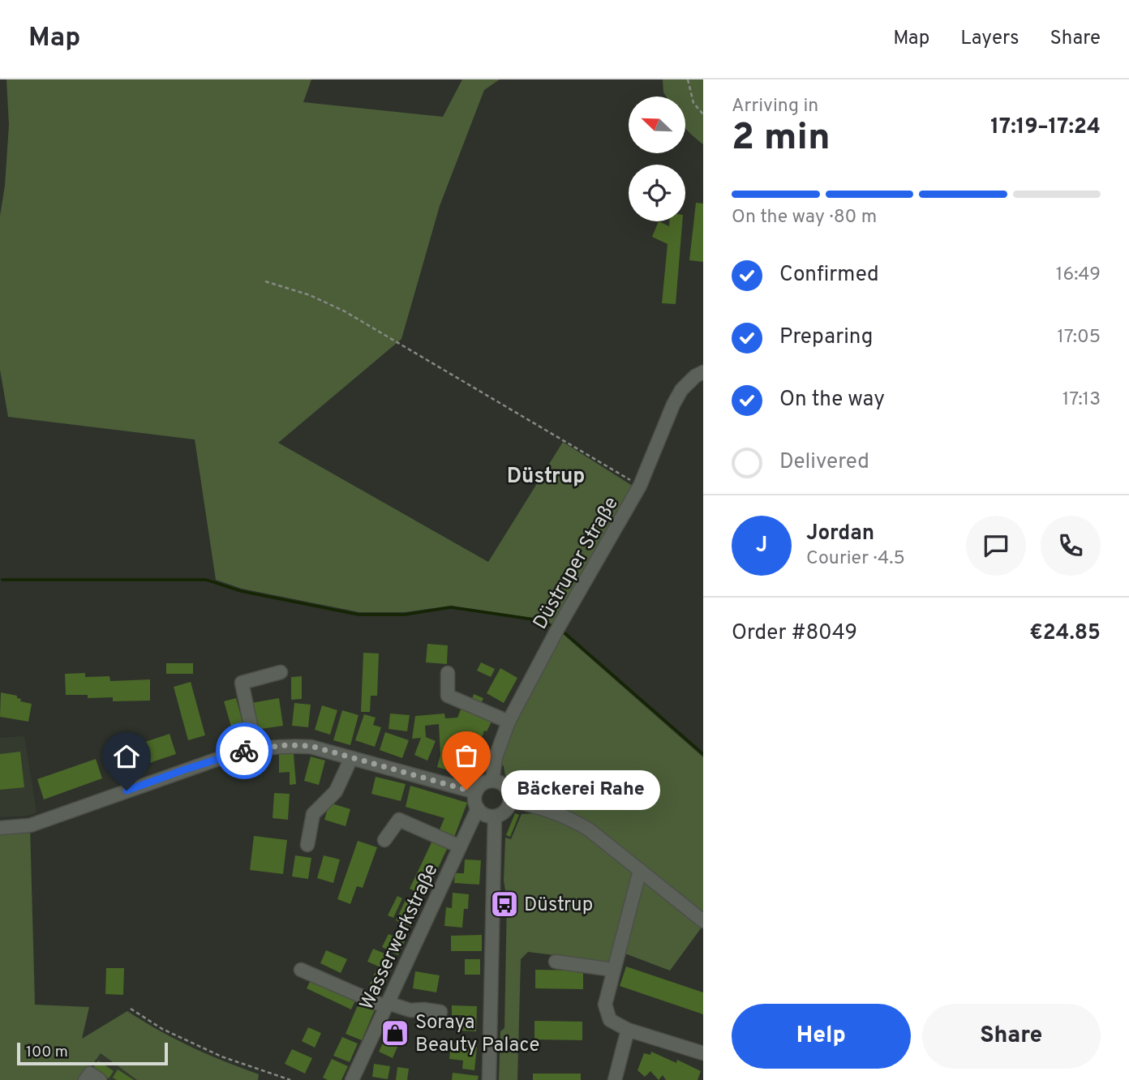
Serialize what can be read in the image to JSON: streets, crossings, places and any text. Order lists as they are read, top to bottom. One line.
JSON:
{"streets":{"street":["Düstruper Straße","Wasserwerkstraße"]},"crossings":[["Düstruper Straße","Wasserwerkstraße"]],"districts":["Düstrup"],"places":{"other":["Bäckerei Rahe"],"bus stop":["Düstrup"],"shop":["Soraya Beauty Palace"]},"scale_bar":"100 m","north":"top left","page":{"header":"Map","nav":["Map","Layers","Share"],"heading":["2 min","Arriving in","17:19–17:24"],"panel":["Jordan","Courier · 4.5","Order #8049","€24.85"],"bar":"On the way · 80 m","list":[["Confirmed","16:49"],["Preparing","17:05"],["On the way","17:13"],"Delivered"],"round":"J","bubble":"Bäckerei Rahe","buttons":["Help","Share"],"scale":"100 m"}}
